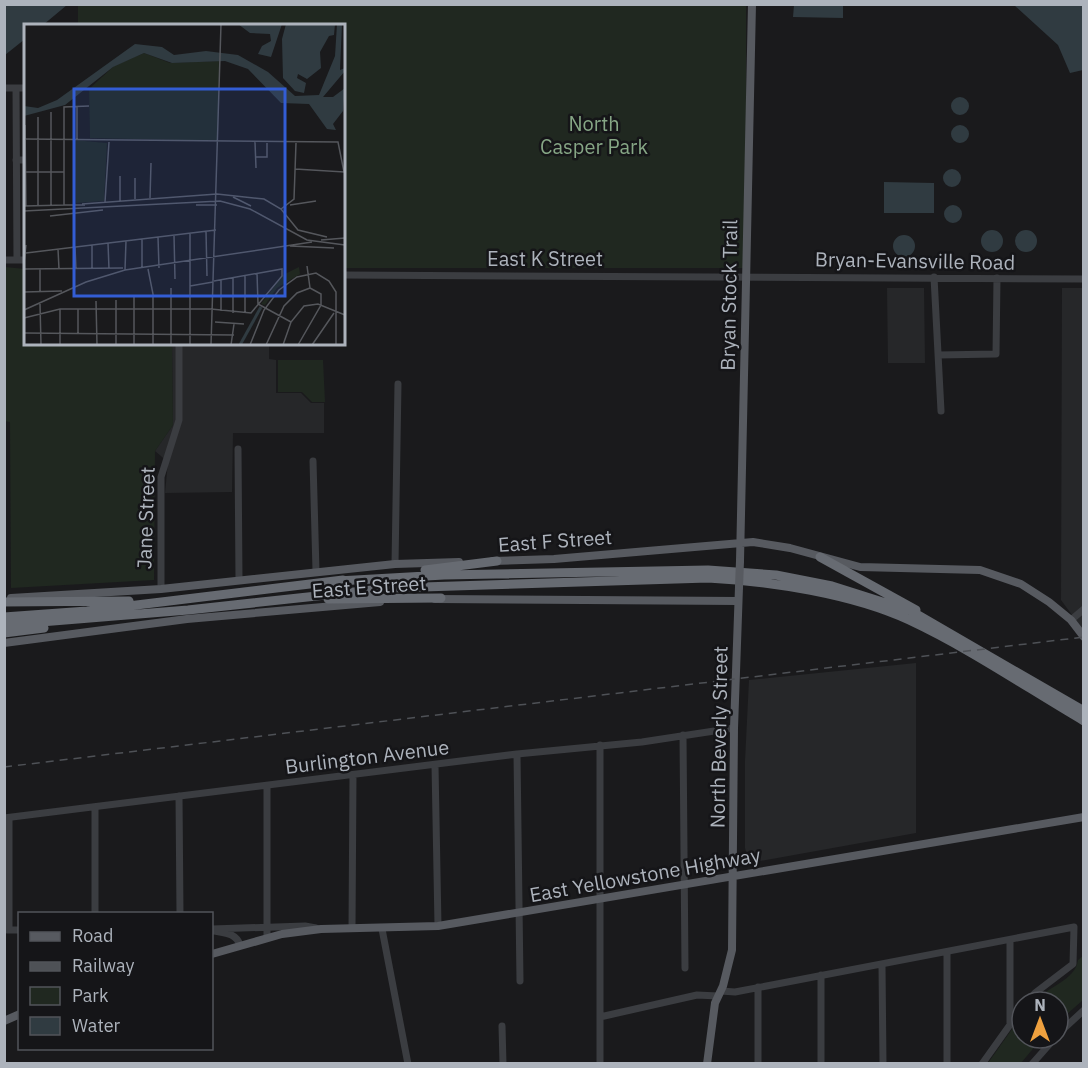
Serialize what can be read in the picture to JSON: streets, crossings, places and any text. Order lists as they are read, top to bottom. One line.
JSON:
{"streets":{"main road":["Bryan Stock Trail","East F Street","East E Street","North Beverly Street","East Yellowstone Highway"],"street":["East K Street","Bryan-Evansville Road","Jane Street","Burlington Avenue"]},"crossings":[["East K Street","Bryan-Evansville Road"],["East K Street","Bryan Stock Trail"],["Bryan-Evansville Road","Bryan Stock Trail"],["Bryan Stock Trail","East F Street"],["Bryan Stock Trail","North Beverly Street"],["Jane Street","East F Street"],["East E Street","North Beverly Street"],["North Beverly Street","Burlington Avenue"],["North Beverly Street","East Yellowstone Highway"]],"parks":["North Casper Park"],"legend":["Road","Railway","Park","Water"],"north":"top"}
